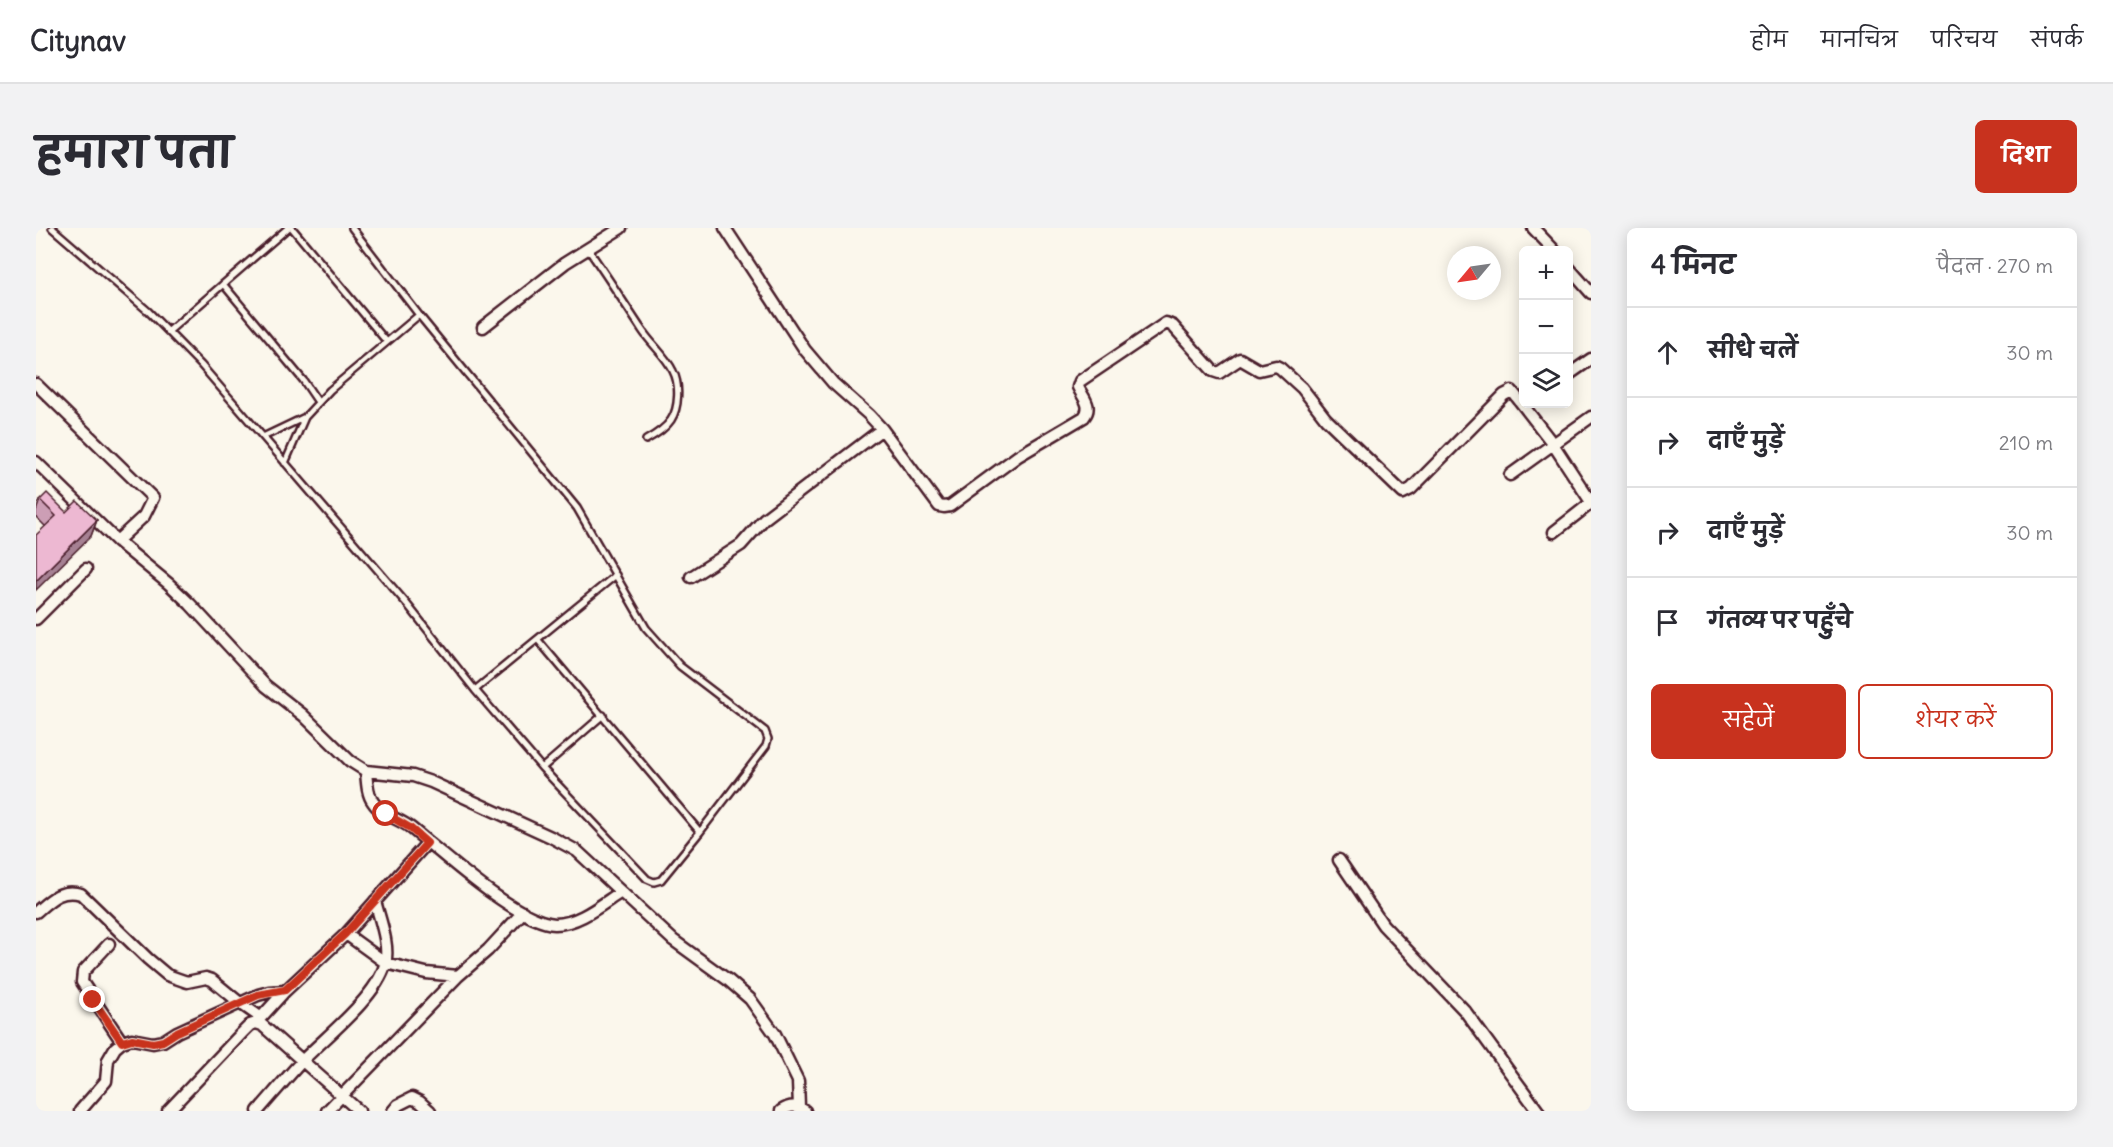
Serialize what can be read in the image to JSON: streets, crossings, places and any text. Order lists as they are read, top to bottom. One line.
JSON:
{"north":"bottom left","page":{"header":"Citynav","nav":["होम","मानचित्र","परिचय","संपर्क"],"title":"हमारा पता","buttons":["दिशा",["सहेजें","शेयर करें"]],"heading":["4 मिनट","पैदल · 270 m"],"map_buttons":["+","−"],"list":[["सीधे चलें","30 m"],["दाएँ मुड़ें","210 m"],["दाएँ मुड़ें","30 m"],"गंतव्य पर पहुँचे"]}}
